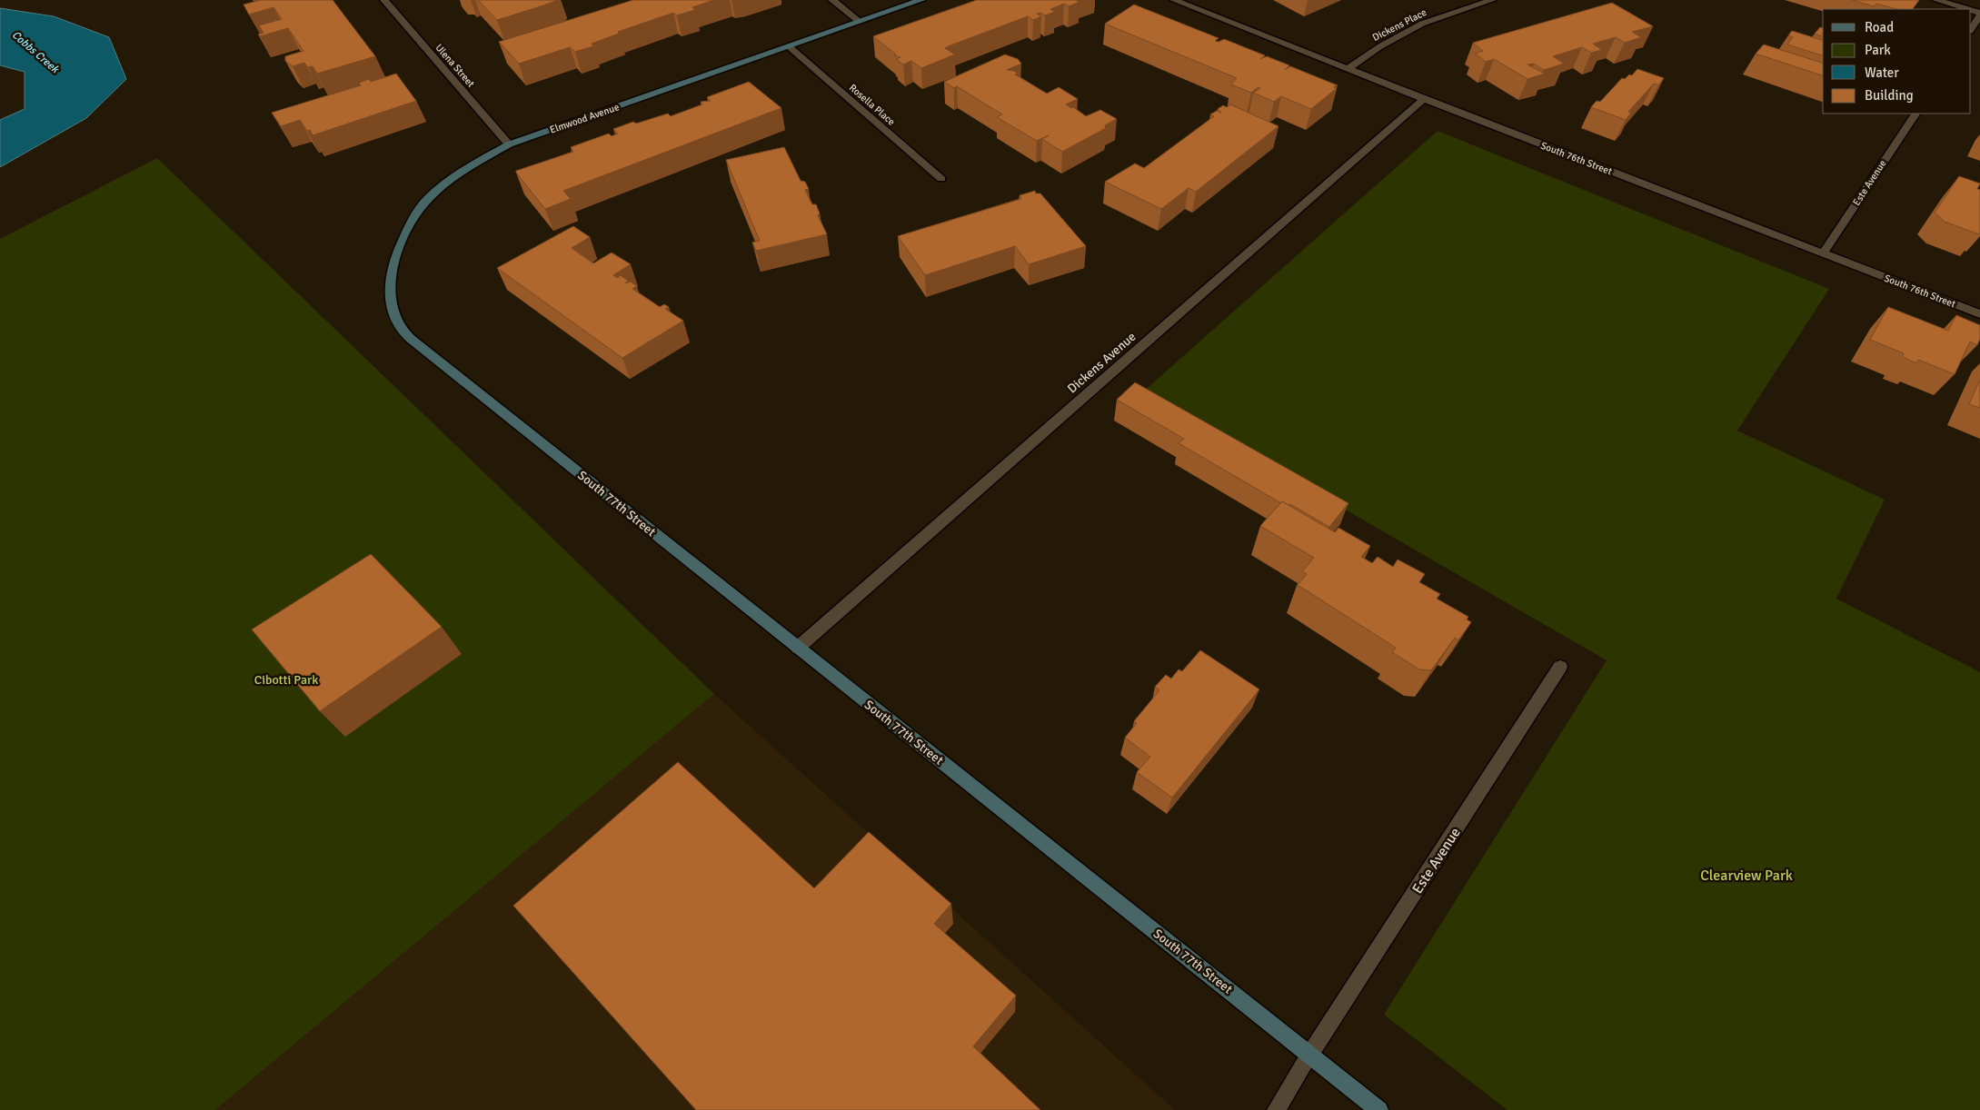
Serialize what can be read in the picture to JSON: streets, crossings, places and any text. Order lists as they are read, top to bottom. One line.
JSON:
{"streets":{"street":["Dickens Place","Ulena Street","Rosella Place","Elmwood Avenue","South 76th Street","Este Avenue","Dickens Avenue","South 77th Street"]},"crossings":[["Dickens Place","South 76th Street"],["Ulena Street","Elmwood Avenue"],["Rosella Place","Elmwood Avenue"],["Elmwood Avenue","South 77th Street"],["South 76th Street","Este Avenue"],["South 76th Street","Dickens Avenue"],["Este Avenue","South 77th Street"],["Dickens Avenue","South 77th Street"]],"water":["Cobbs Creek"],"parks":["Cibotti Park","Clearview Park"],"legend":["Road","Park","Water","Building"]}
